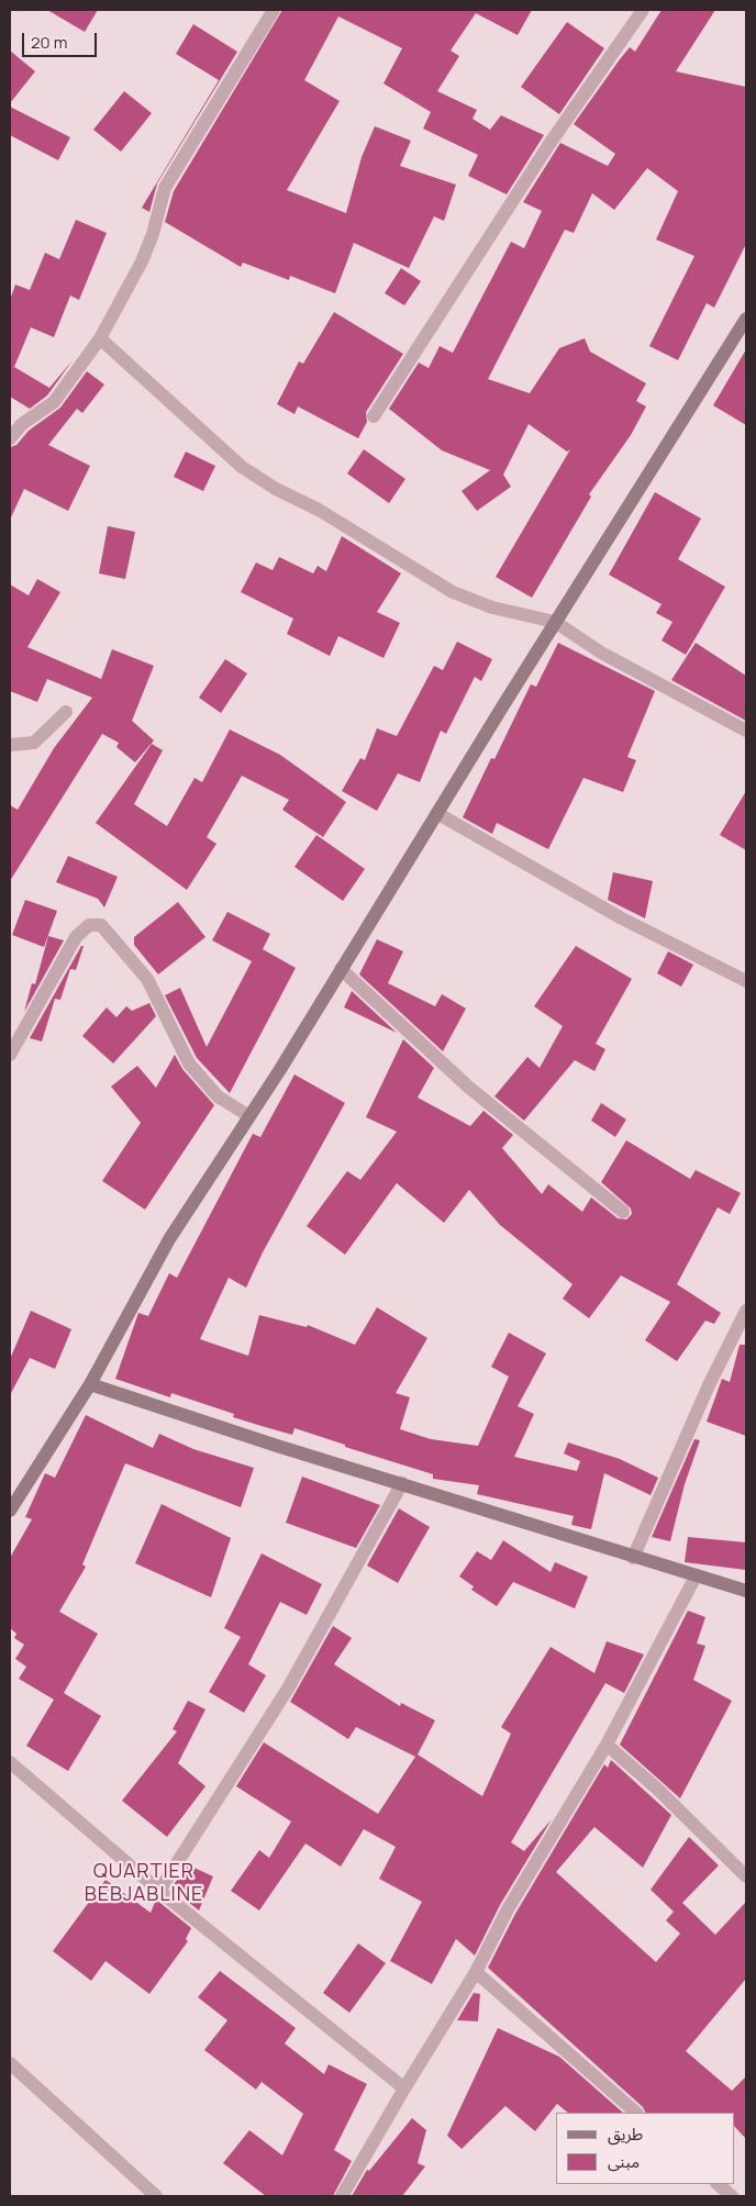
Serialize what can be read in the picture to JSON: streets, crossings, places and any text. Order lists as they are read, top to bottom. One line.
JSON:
{"districts":["QUARTIER BEBJABLINE"],"legend":["طريق","مبنى"],"scale_bar":"20 m"}
